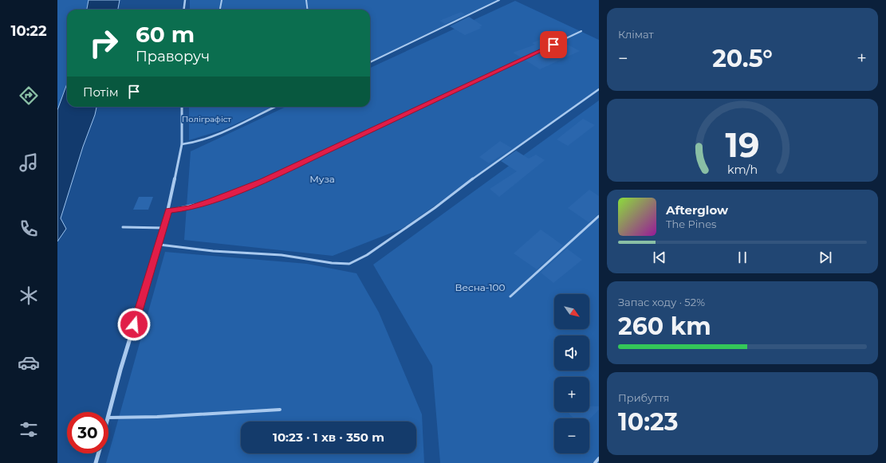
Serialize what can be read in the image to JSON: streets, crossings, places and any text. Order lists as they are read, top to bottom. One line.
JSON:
{"parks":["Поліграфіст","Муза","Весна-100"],"north":"bottom right","page":{"tabs":"10:22","tile":["Клімат",["Запас ходу · 52%","260 km"],["Прибуття","10:23"]],"turn":["60 m","Праворуч"],"heat":["−","20.5°","+"],"then":"Потім","song":["Afterglow","The Pines"],"map_buttons":["+","−"],"limit":"30","trip":"10:23 · 1 хв · 350 m","gauge":["19","km/h"]}}
